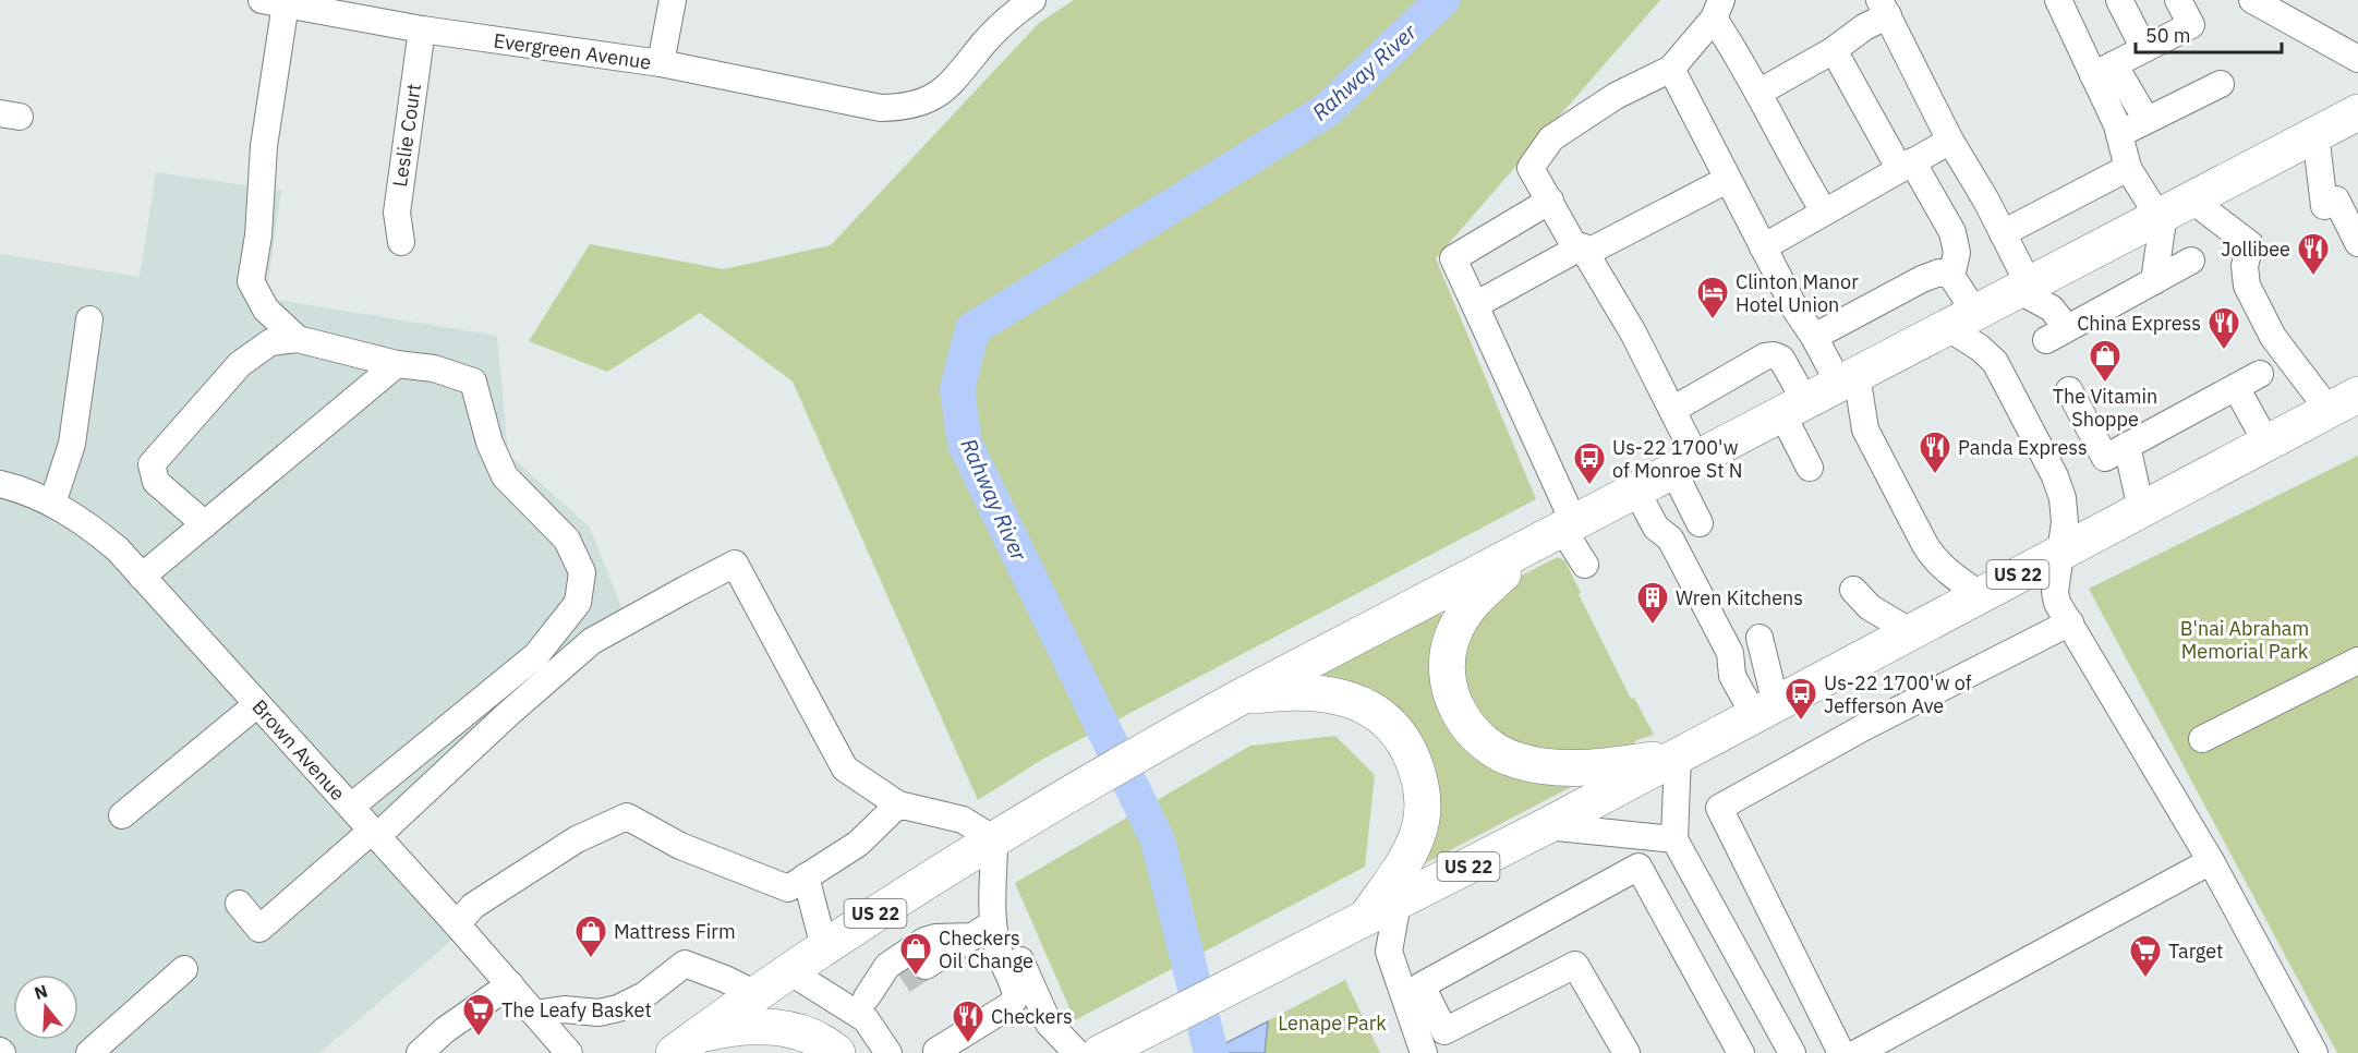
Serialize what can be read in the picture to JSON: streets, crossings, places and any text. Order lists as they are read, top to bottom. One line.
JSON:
{"streets":{"highway":["US 22"],"street":["Evergreen Avenue","Leslie Court","Brown Avenue"]},"crossings":[["Evergreen Avenue","Leslie Court"]],"water":["Rahway River"],"parks":["B'nai Abraham Memorial Park","Lenape Park"],"places":{"restaurant":["Jollibee","China Express","Panda Express","Checkers"],"hotel":["Clinton Manor Hotel Union"],"shop":["The Vitamin Shoppe","Mattress Firm","Checkers Oil Change"],"bus stop":["Us-22 1700'w of Monroe St N","Us-22 1700'w of Jefferson Ave"],"building":["Wren Kitchens"],"supermarket":["Target","The Leafy Basket"]},"scale_bar":"50 m","north":"top"}
